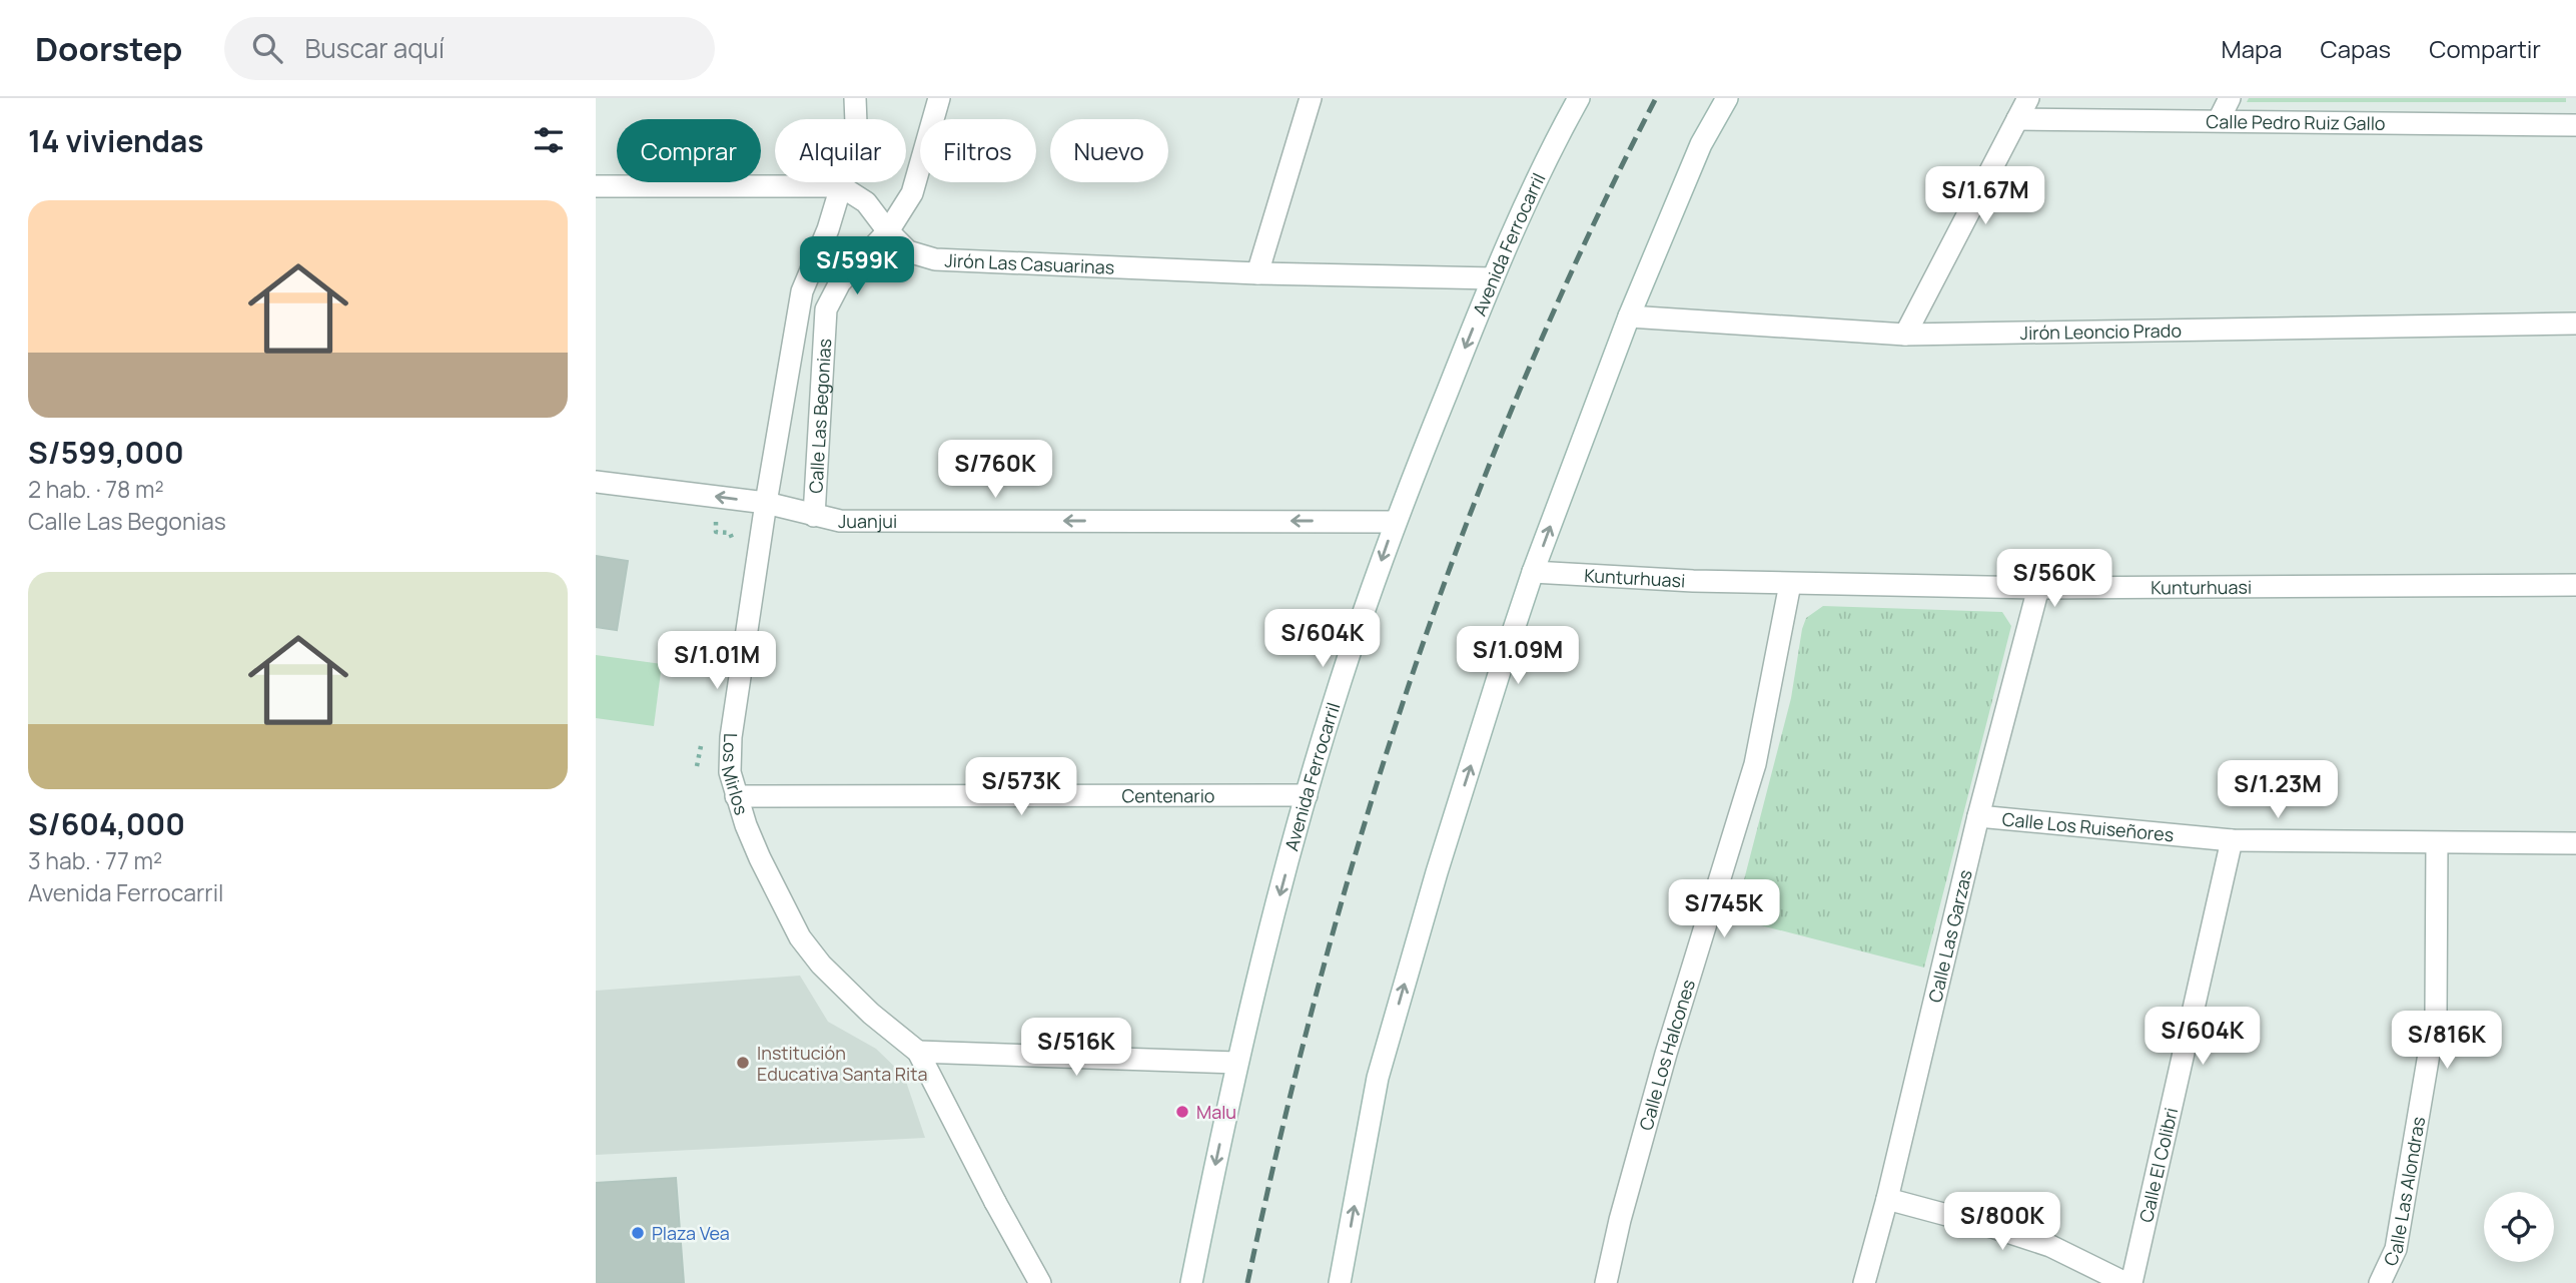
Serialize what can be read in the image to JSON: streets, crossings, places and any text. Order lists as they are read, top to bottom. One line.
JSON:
{"streets":{"street":["Calle Pedro Ruiz Gallo","Avenida Ferrocarril","Jirón Las Casuarinas","Jirón Leoncio Prado","Calle Las Begonias","Juanjui","Kunturhuasi","Los Mirlos","Centenario","Calle Los Ruiseñores","Calle Las Garzas","Calle Los Halcones","Calle El Colibri","Calle Las Alondras"]},"crossings":[["Avenida Ferrocarril","Jirón Las Casuarinas"],["Avenida Ferrocarril","Juanjui"],["Avenida Ferrocarril","Centenario"],["Jirón Las Casuarinas","Calle Las Begonias"],["Jirón Las Casuarinas","Los Mirlos"],["Calle Las Begonias","Juanjui"],["Juanjui","Los Mirlos"],["Kunturhuasi","Calle Las Garzas"],["Kunturhuasi","Calle Los Halcones"],["Los Mirlos","Centenario"],["Calle Los Ruiseñores","Calle Las Garzas"],["Calle Los Ruiseñores","Calle El Colibri"],["Calle Los Ruiseñores","Calle Las Alondras"]],"one_way":["Juanjui"],"places":["Institución Educativa Santa Rita","Malu","Plaza Vea"],"page":{"header":"Doorstep","search":"Buscar aquí","nav":["Mapa","Capas","Compartir"],"heading":"14 viviendas","chip":["Comprar","Alquilar","Filtros","Nuevo"],"price":["S/1.67M","S/599K","S/760K","S/560K","S/604K","S/1.09M","S/1.01M","S/573K","S/1.23M","S/745K","S/604K","S/816K","S/516K","S/800K"],"list":[{"name":"S/599,000","note":"2 hab. · 78 m² · Calle Las Begonias"},{"name":"S/604,000","note":"3 hab. · 77 m² · Avenida Ferrocarril"}]}}
